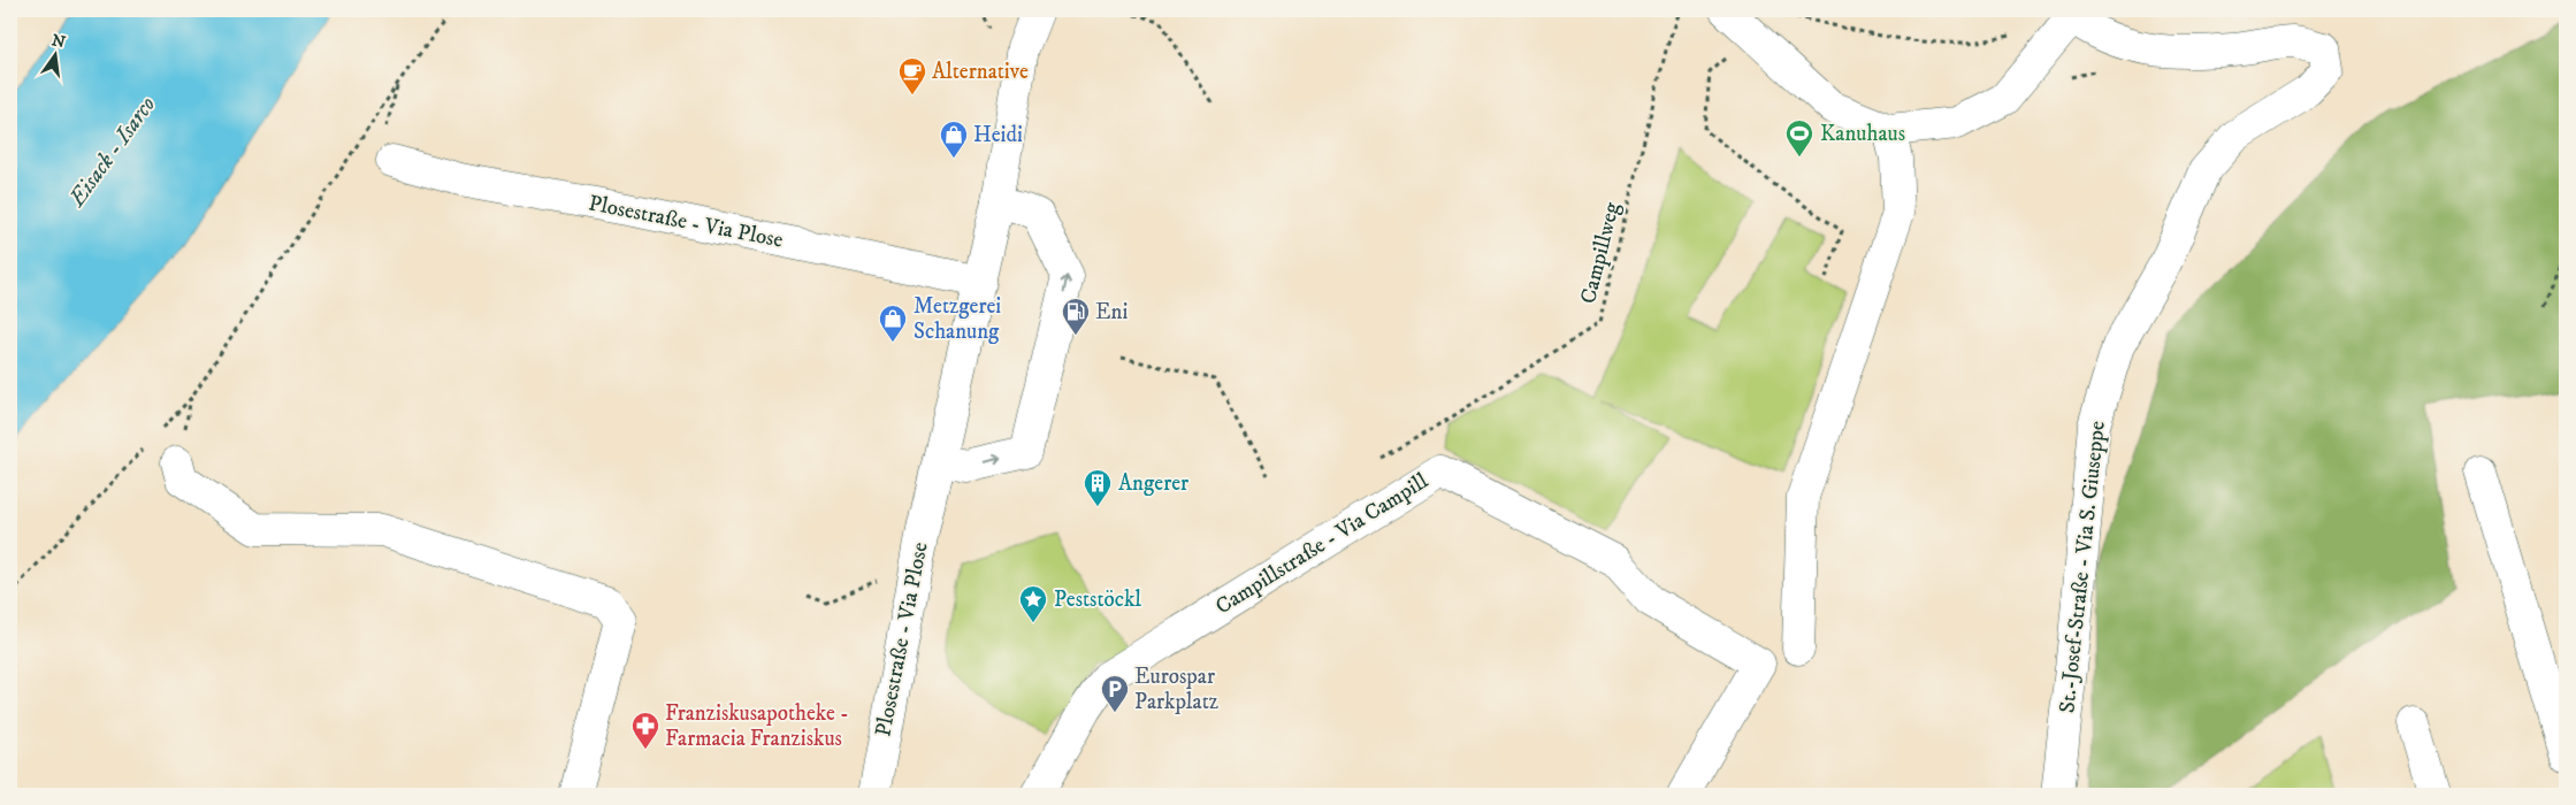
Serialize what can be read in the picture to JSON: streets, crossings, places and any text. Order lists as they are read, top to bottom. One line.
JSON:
{"streets":{"street":["Plosestraße - Via Plose","Campillstraße - Via Campill","St.-Josef-Straße - Via S. Giuseppe"],"path":["Campillweg"]},"water":["Eisack - Isarco"],"places":{"cafe":["Alternative"],"sports":["Kanuhaus"],"shop":["Heidi","Metzgerei Schanung"],"fuel station":["Eni"],"building":["Angerer"],"place":["Peststöckl"],"parking":["Eurospar Parkplatz"],"pharmacy":["Franziskusapotheke - Farmacia Franziskus"]},"north":"top"}
